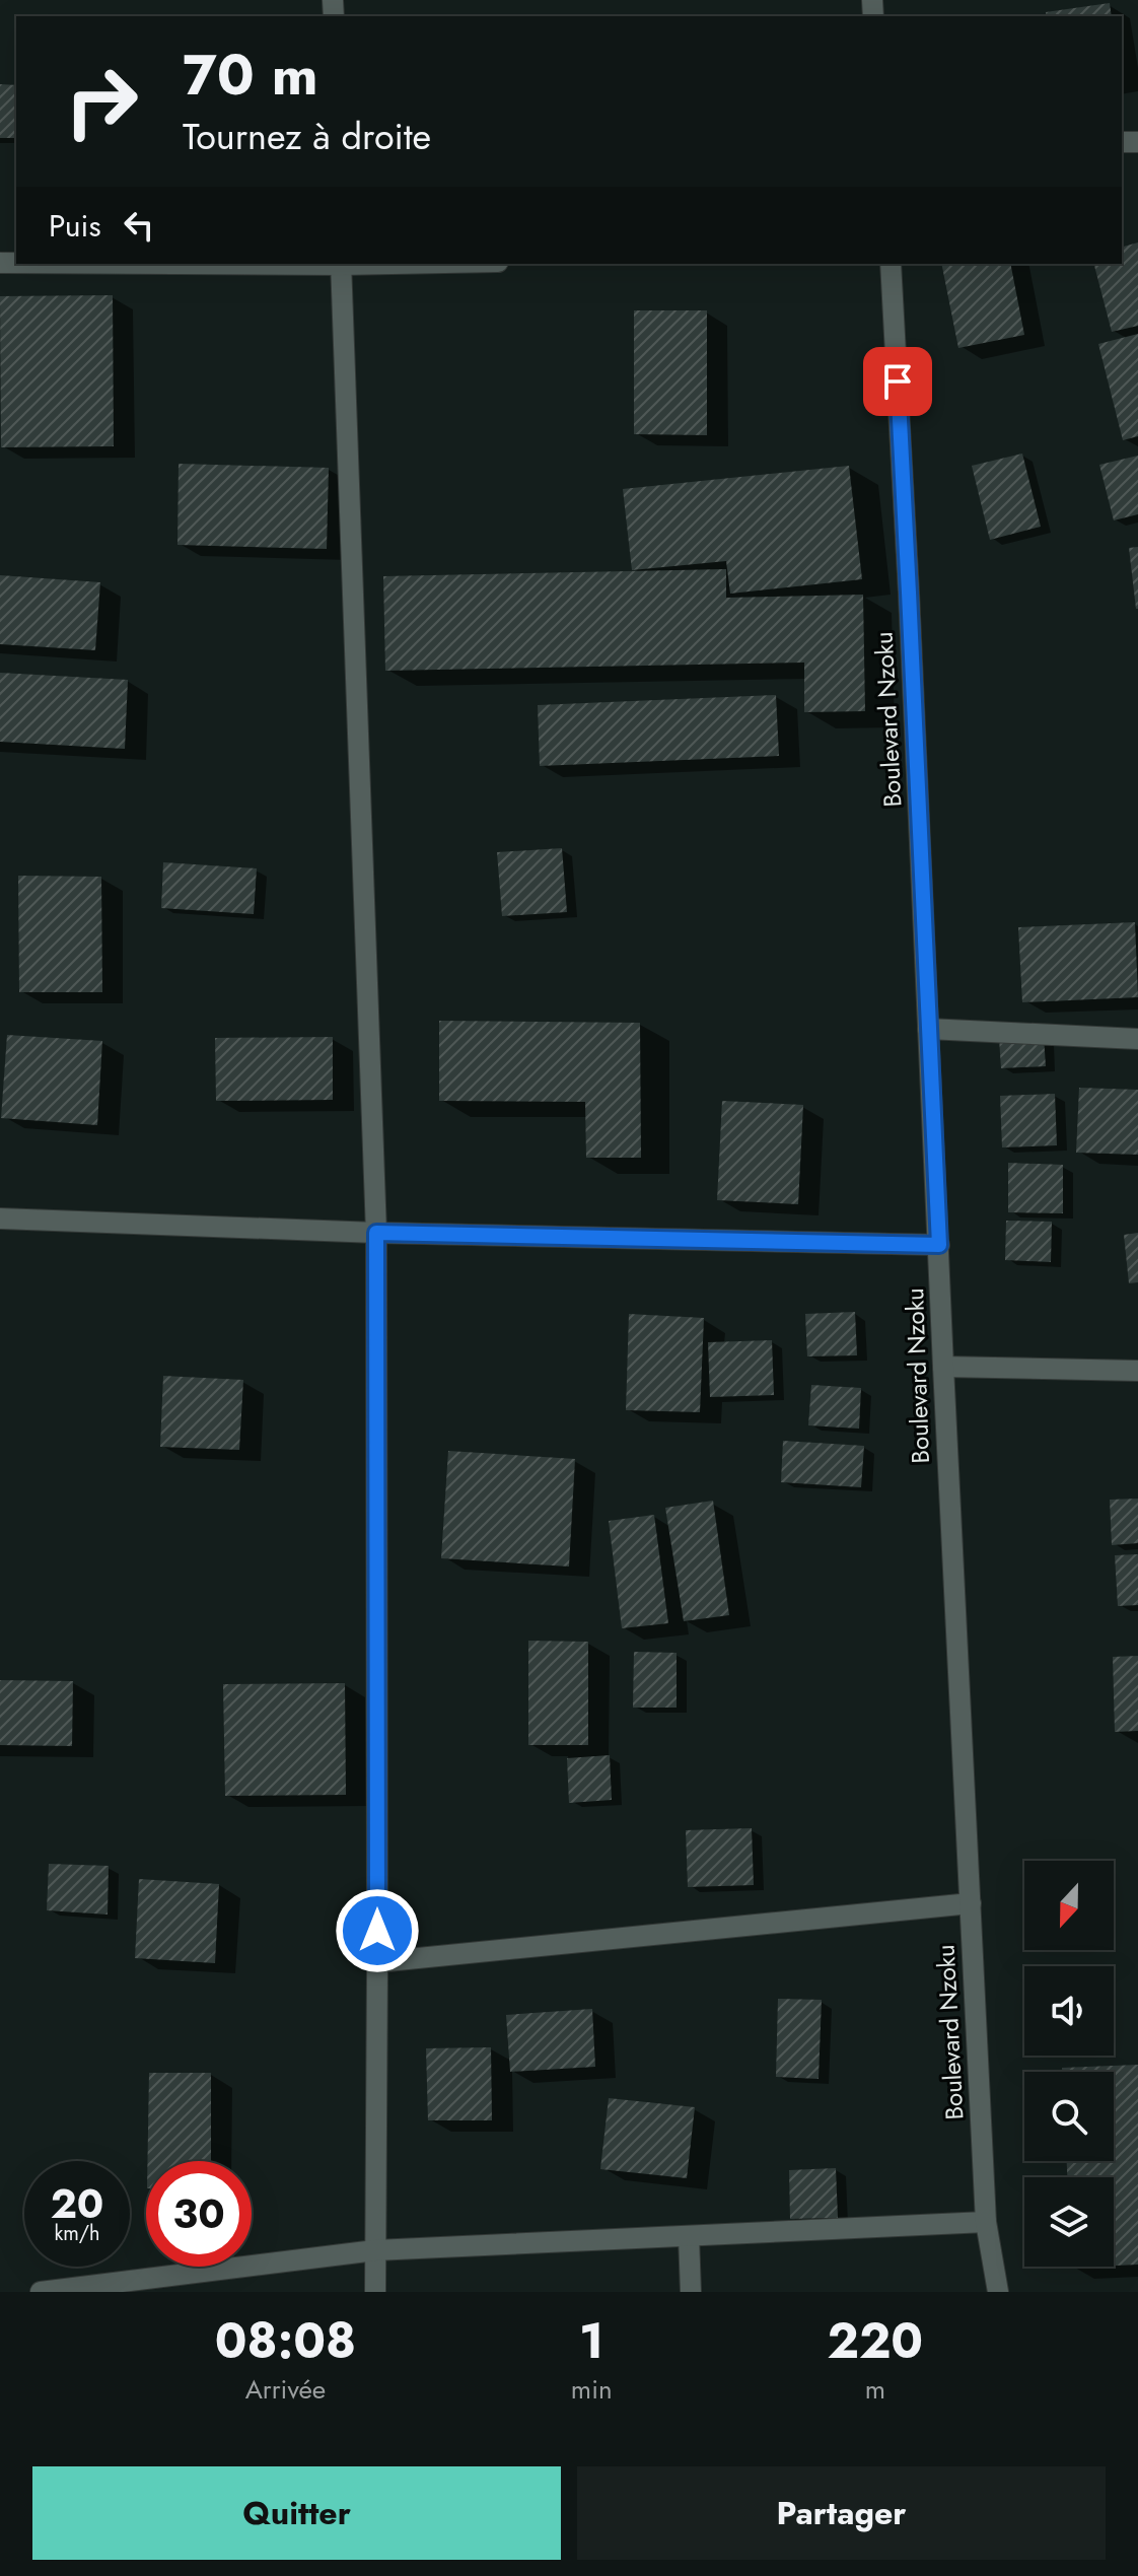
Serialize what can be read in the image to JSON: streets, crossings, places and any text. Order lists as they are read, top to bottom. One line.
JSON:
{"streets":{"street":["Boulevard Nzoku"]},"north":"bottom","page":{"turn":["70 m","Tournez à droite"],"then":"Puis","speed":"20 km/h","limit":"30","eta":["08:08","Arrivée","1","min","220","m"],"buttons":["Quitter","Partager"]}}
